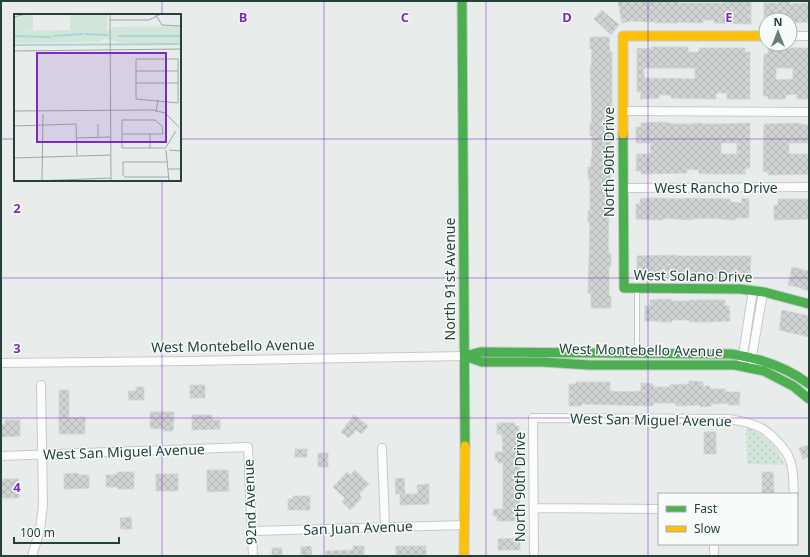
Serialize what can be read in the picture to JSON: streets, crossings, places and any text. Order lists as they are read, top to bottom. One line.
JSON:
{"streets":{"street":["North 90th Drive","West Rancho Drive","West Solano Drive","North 91st Avenue","West Montebello Avenue","West San Miguel Avenue","92nd Avenue","San Juan Avenue"]},"crossings":[["North 90th Drive","West Rancho Drive"],["North 90th Drive","West Solano Drive"],["North 90th Drive","West San Miguel Avenue"],["North 91st Avenue","West Montebello Avenue"],["North 91st Avenue","San Juan Avenue"],["West San Miguel Avenue","92nd Avenue"],["92nd Avenue","San Juan Avenue"]],"legend":["Fast","Slow"],"scale_bar":"100 m","north":"top","grid":{"columns":["B","C","D","E"],"rows":["2","3","4"]}}
